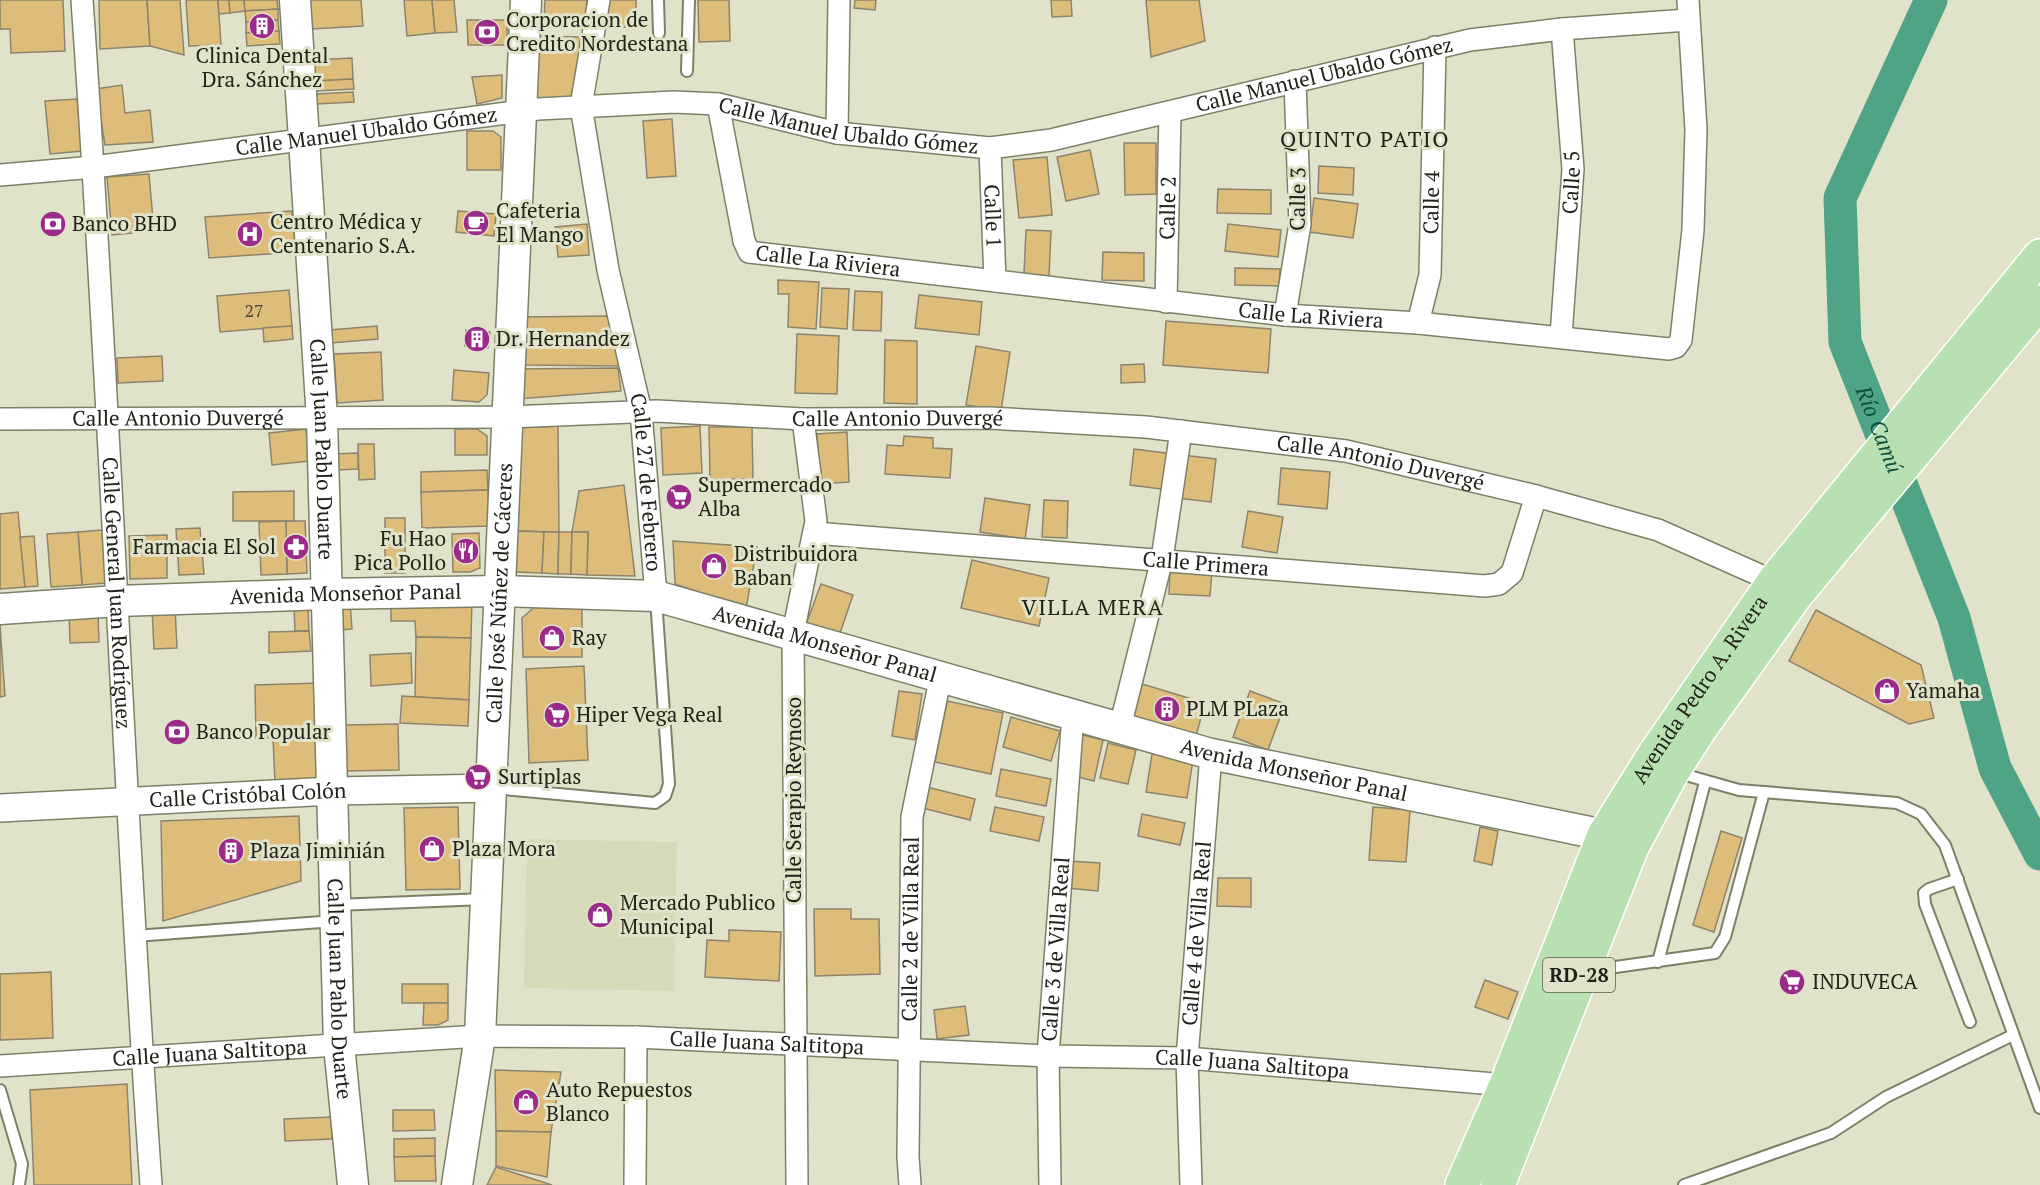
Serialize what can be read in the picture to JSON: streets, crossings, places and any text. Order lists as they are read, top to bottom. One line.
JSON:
{"streets":{"main road":["Calle Juan Pablo Duarte","Calle José Núñez de Cáceres","Avenida Monseñor Panal","Avenida Pedro A. Rivera","RD-28"],"street":["Calle Manuel Ubaldo Gómez","Calle 5","Calle 3","Calle 4","Calle 2","Calle 1","Calle La Riviera","Calle Antonio Duvergé","Calle 27 de Febrero","Calle Primera","Calle General Juan Rodríguez","Calle Cristóbal Colón","Calle Serapio Reynoso","Calle 2 de Villa Real","Calle 4 de Villa Real","Calle 3 de Villa Real","Calle Juana Saltitopa"]},"crossings":[["Calle Manuel Ubaldo Gómez","Calle 5"],["Calle Manuel Ubaldo Gómez","Calle 3"],["Calle Manuel Ubaldo Gómez","Calle 4"],["Calle Manuel Ubaldo Gómez","Calle 2"],["Calle Manuel Ubaldo Gómez","Calle 1"],["Calle Manuel Ubaldo Gómez","Calle La Riviera"],["Calle Manuel Ubaldo Gómez","Calle Juan Pablo Duarte"],["Calle Manuel Ubaldo Gómez","Calle 27 de Febrero"],["Calle Manuel Ubaldo Gómez","Calle General Juan Rodríguez"],["Calle Manuel Ubaldo Gómez","Calle José Núñez de Cáceres"],["Calle 5","Calle La Riviera"],["Calle 3","Calle La Riviera"],["Calle 4","Calle La Riviera"],["Calle 2","Calle La Riviera"],["Calle 1","Calle La Riviera"],["Calle Antonio Duvergé","Calle Juan Pablo Duarte"],["Calle Antonio Duvergé","Calle 27 de Febrero"],["Calle Antonio Duvergé","Calle Primera"],["Calle Antonio Duvergé","Calle General Juan Rodríguez"],["Calle Antonio Duvergé","Calle José Núñez de Cáceres"],["Calle Antonio Duvergé","Avenida Pedro A. Rivera"],["Calle Antonio Duvergé","Calle Serapio Reynoso"],["Calle Juan Pablo Duarte","Avenida Monseñor Panal"],["Calle Juan Pablo Duarte","Calle Cristóbal Colón"],["Calle Juan Pablo Duarte","Calle Juana Saltitopa"],["Calle 27 de Febrero","Calle José Núñez de Cáceres"],["Calle 27 de Febrero","Avenida Monseñor Panal"],["Calle 27 de Febrero","Calle Cristóbal Colón"],["Calle Primera","Calle Serapio Reynoso"],["Calle General Juan Rodríguez","Avenida Monseñor Panal"],["Calle General Juan Rodríguez","Calle Cristóbal Colón"],["Calle General Juan Rodríguez","Calle Juana Saltitopa"],["Calle José Núñez de Cáceres","Avenida Monseñor Panal"],["Calle José Núñez de Cáceres","Calle Cristóbal Colón"],["Calle José Núñez de Cáceres","Calle Juana Saltitopa"],["Avenida Monseñor Panal","Avenida Pedro A. Rivera"],["Avenida Monseñor Panal","Calle Serapio Reynoso"],["Avenida Monseñor Panal","Calle 2 de Villa Real"],["Avenida Monseñor Panal","Calle 4 de Villa Real"],["Avenida Monseñor Panal","Calle 3 de Villa Real"],["Avenida Pedro A. Rivera","Calle Juana Saltitopa"],["Calle Serapio Reynoso","Calle Juana Saltitopa"],["Calle 2 de Villa Real","Calle Juana Saltitopa"],["Calle 4 de Villa Real","Calle Juana Saltitopa"],["Calle 3 de Villa Real","Calle Juana Saltitopa"]],"districts":["QUINTO PATIO","VILLA MERA"],"water":["Río Camú"],"places":{"building":["Clinica Dental Dra. Sánchez","Dr. Hernandez","PLM PLaza","Plaza Jiminián"],"bank":["Corporacion de Credito Nordestana","Banco BHD","Banco Popular"],"cafe":["Cafeteria El Mango"],"hospital":["Centro Médica y Centenario S.A."],"supermarket":["Supermercado Alba","Hiper Vega Real","Surtiplas","INDUVECA"],"pharmacy":["Farmacia El Sol"],"restaurant":["Fu Hao Pica Pollo"],"shop":["Distribuidora Baban","Ray","Yamaha","Plaza Mora","Mercado Publico Municipal","Auto Repuestos Blanco"]},"house_numbers":["27"]}
